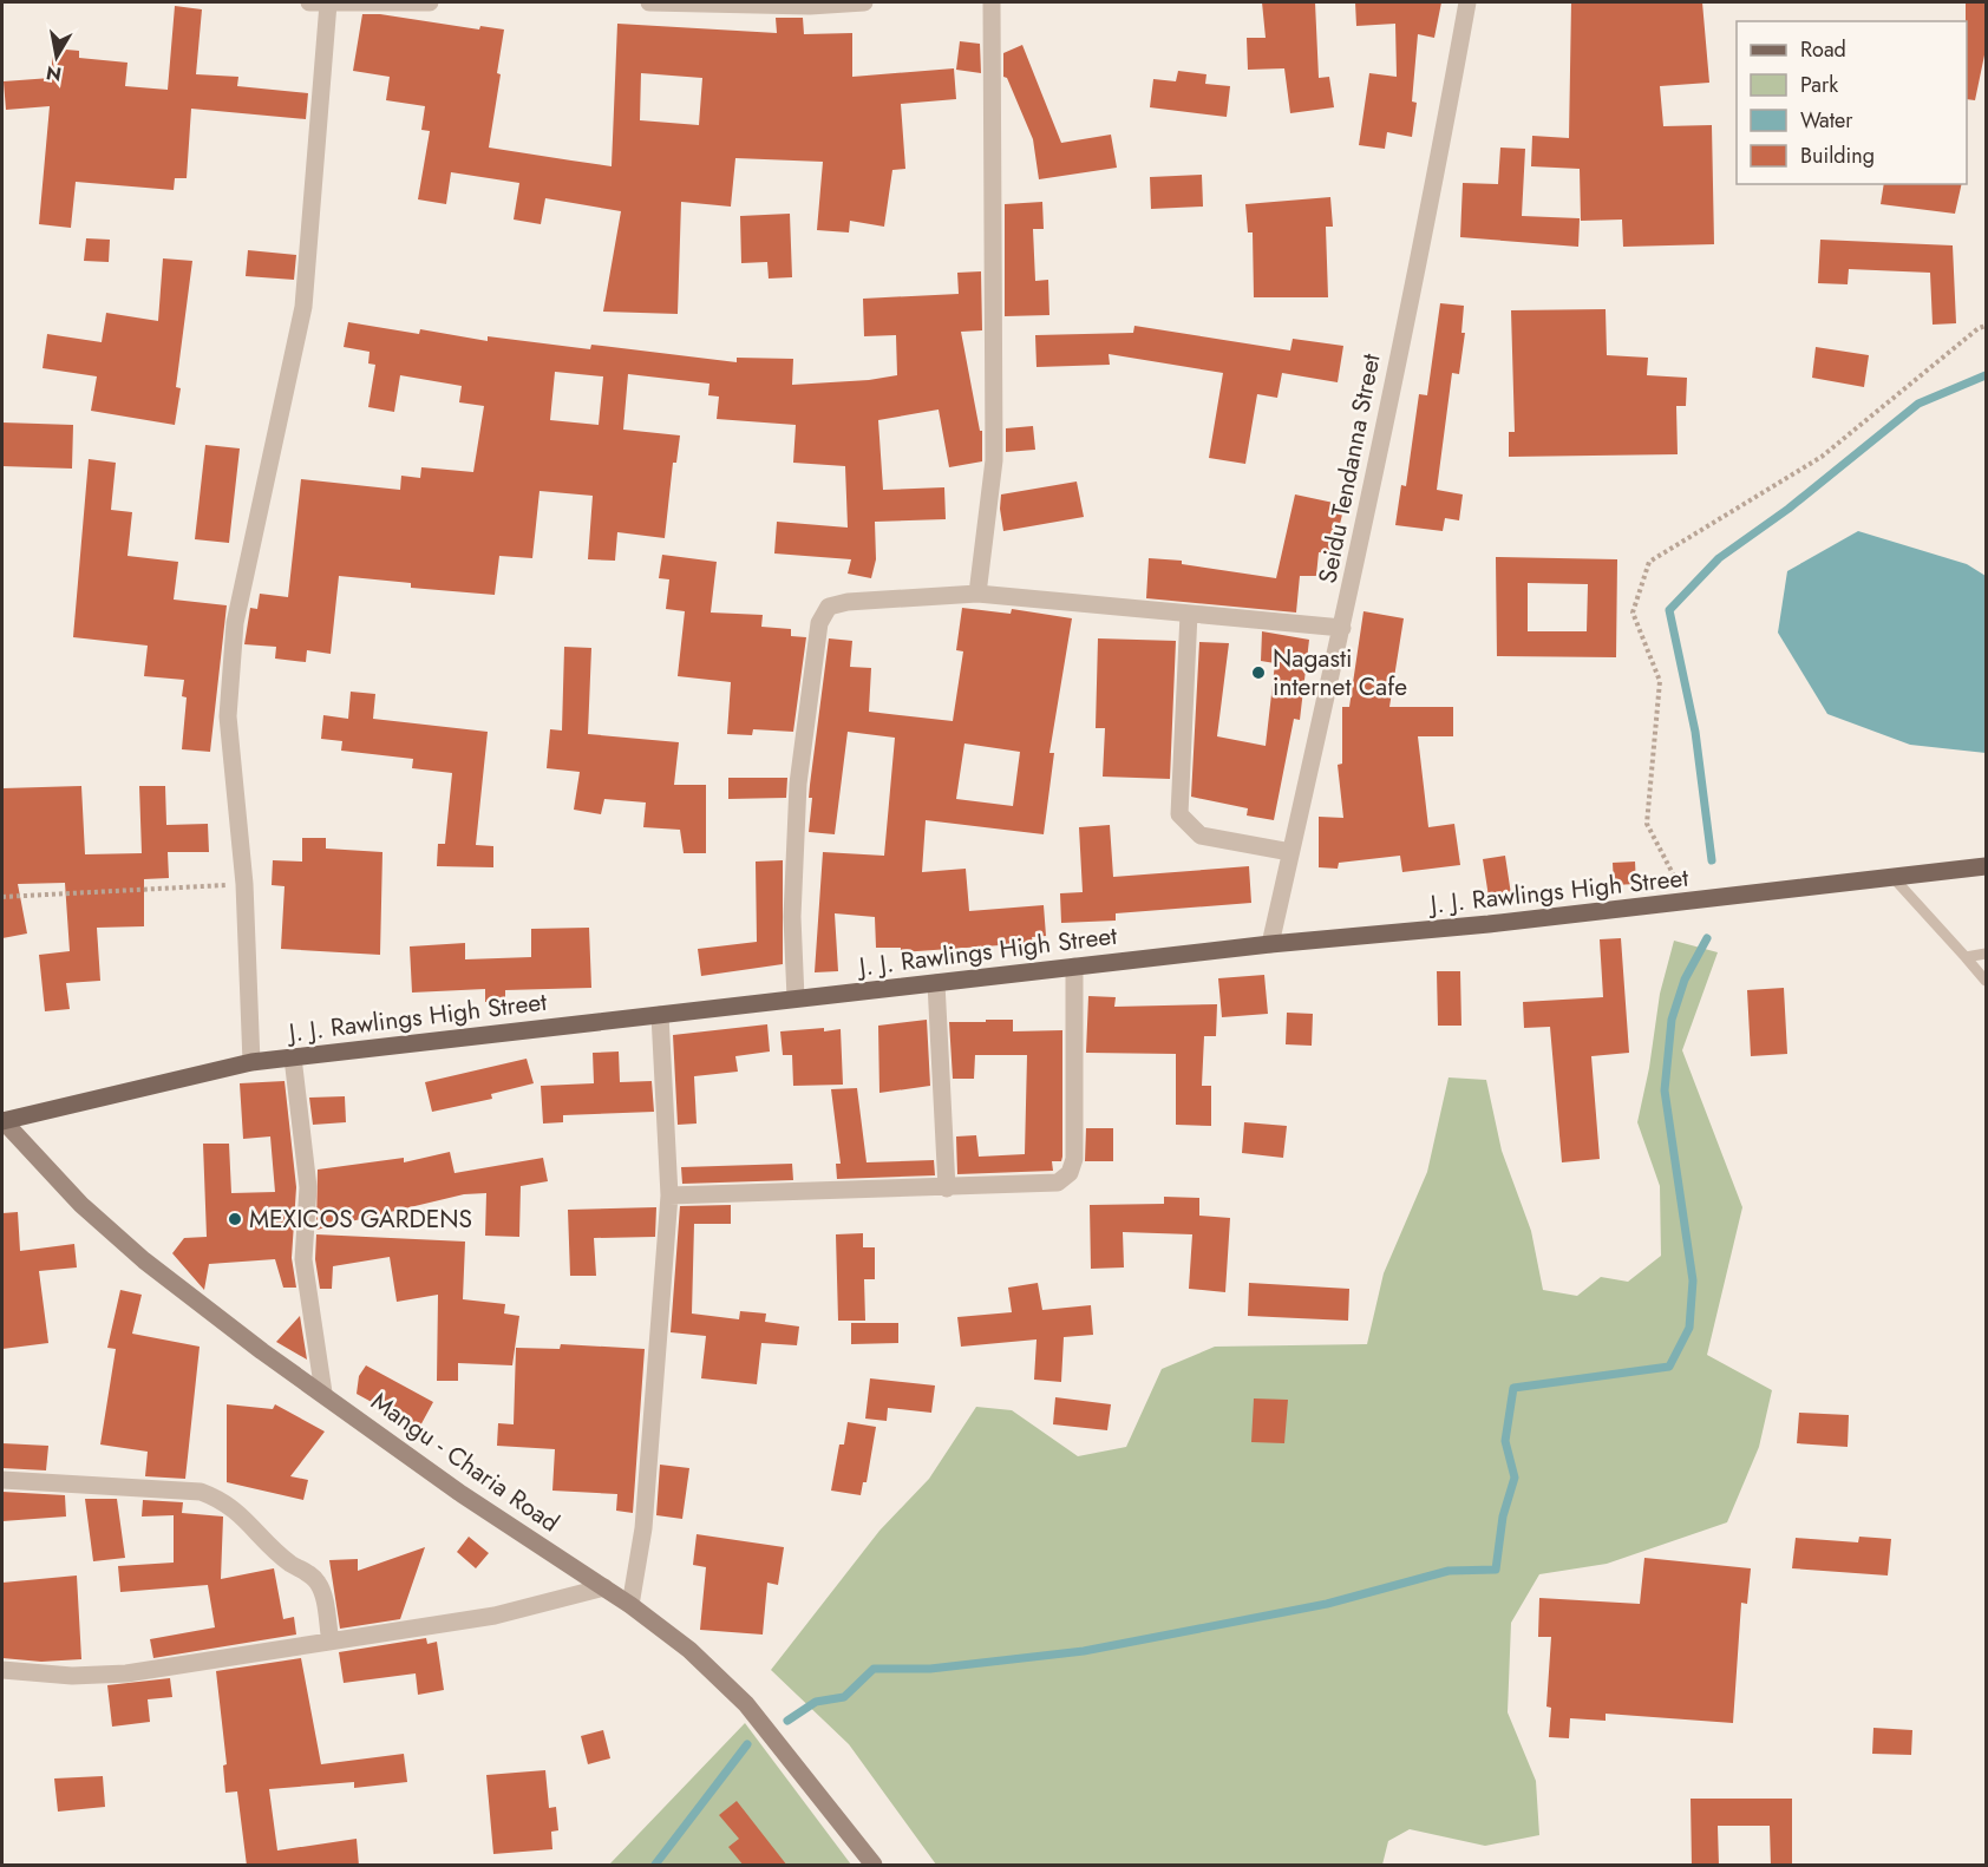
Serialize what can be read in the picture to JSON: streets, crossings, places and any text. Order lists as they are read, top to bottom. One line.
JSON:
{"streets":{"main road":["J. J. Rawlings High Street"],"street":["Seidu Tendanna Street","Mangu - Charia Road"]},"crossings":[["Seidu Tendanna Street","J. J. Rawlings High Street"],["J. J. Rawlings High Street","Mangu - Charia Road"]],"places":["Nagasti internet Cafe","MEXICOS GARDENS"],"legend":["Road","Park","Water","Building"],"north":"bottom"}
